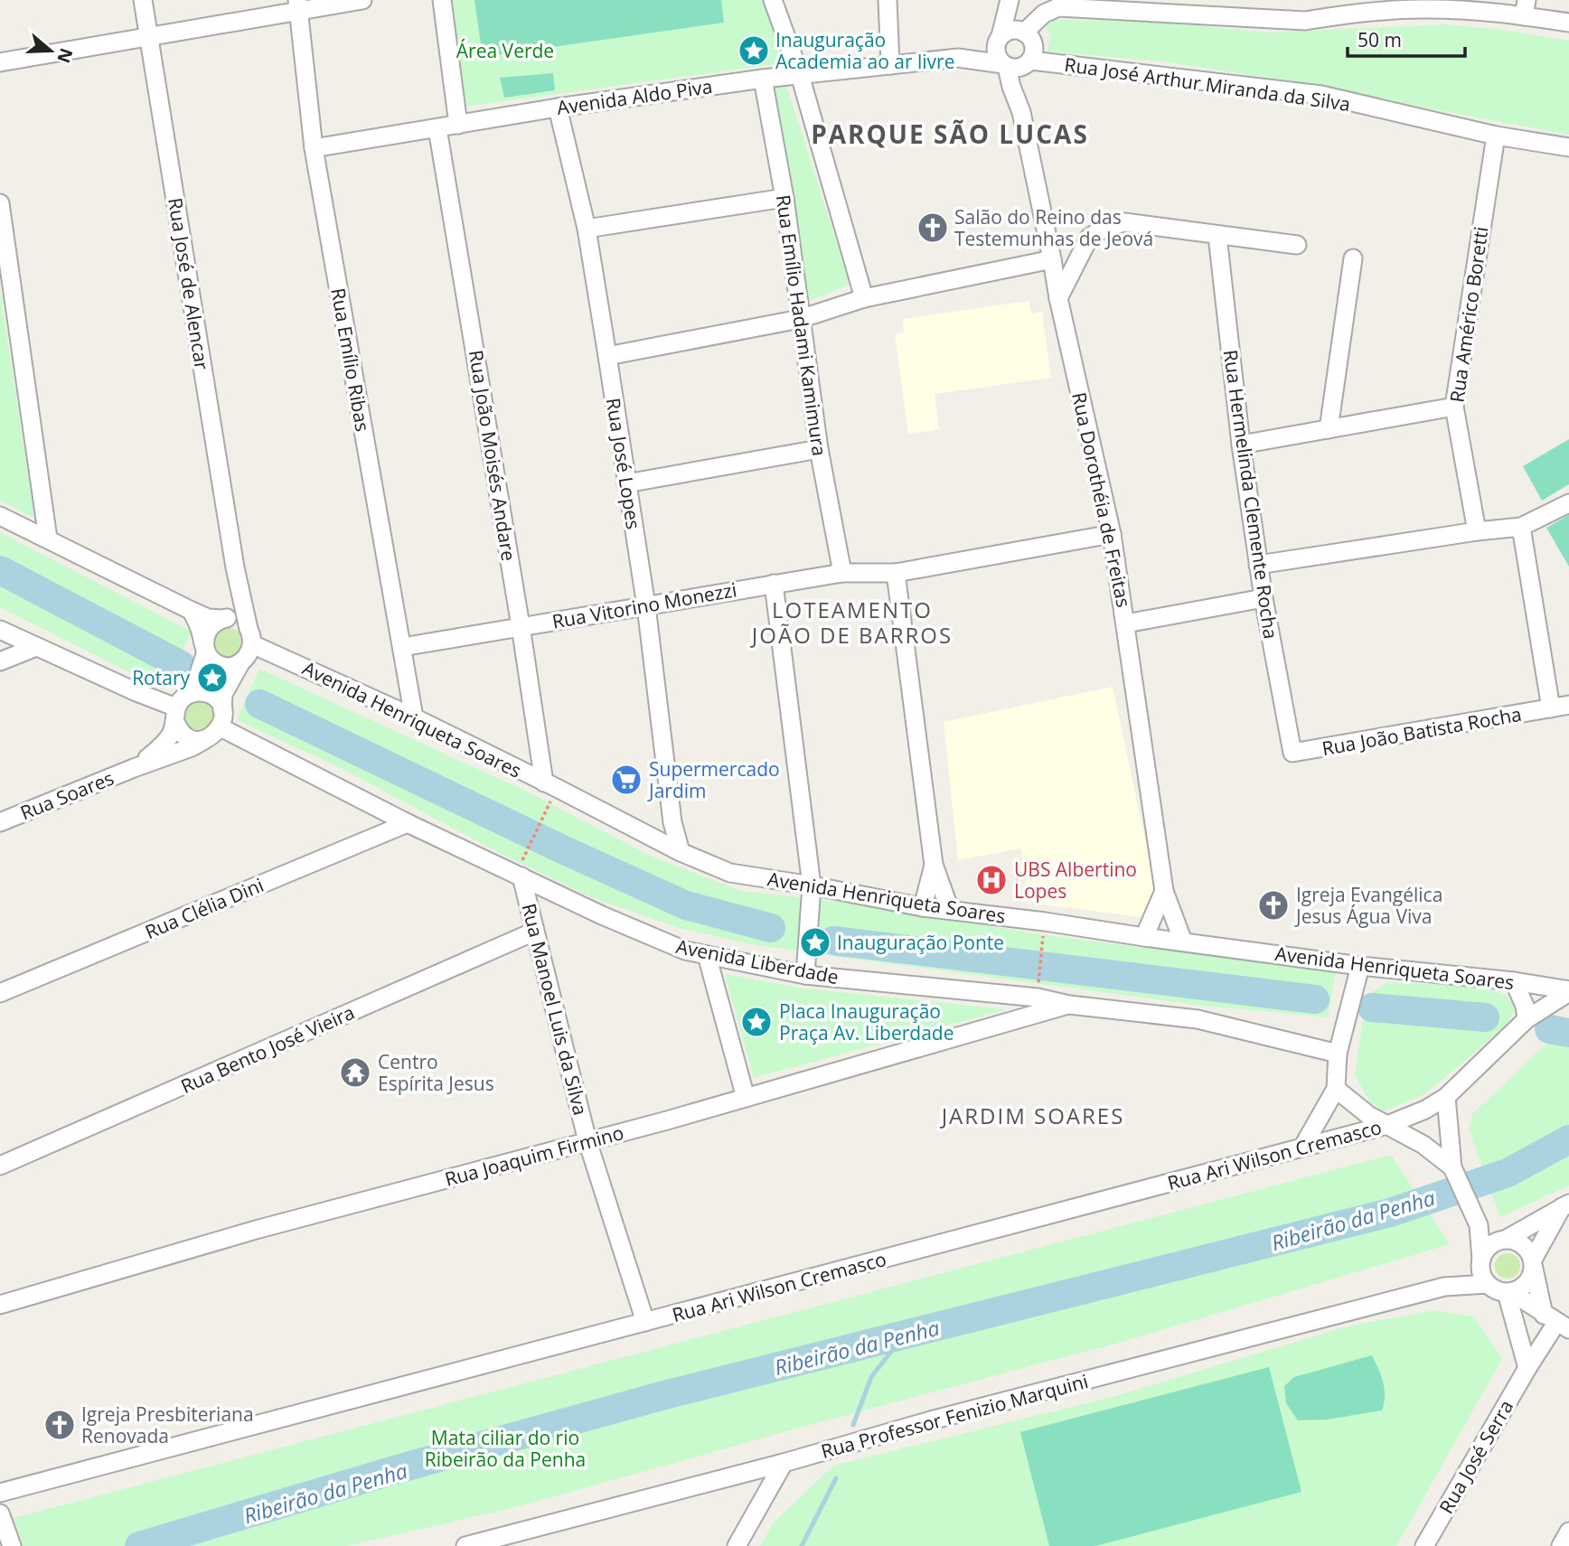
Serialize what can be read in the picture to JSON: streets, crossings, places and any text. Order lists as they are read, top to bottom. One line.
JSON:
{"streets":{"street":["Rua José Arthur Miranda da Silva","Avenida Aldo Piva","Rua José de Alencar","Rua Américo Boretti","Rua Emílio Hadami Kamimura","Rua Emílio Ribas","Rua João Moisés Andare","Rua José Lopes","Rua Hermelinda Clemente Rocha","Rua Dorothéia de Freitas","Rua Vitorino Monezzi","Avenida Henriqueta Soares","Rua João Batista Rocha","Rua Soares","Rua Clélia Dini","Avenida Liberdade","Rua Manoel Luis da Silva","Rua Bento José Vieira","Rua Ari Wilson Cremasco","Rua Joaquim Firmino","Rua Professor Fenizio Marquini","Rua José Serra"]},"crossings":[["Rua José Arthur Miranda da Silva","Avenida Aldo Piva"],["Rua José Arthur Miranda da Silva","Rua Américo Boretti"],["Rua José Arthur Miranda da Silva","Rua Dorothéia de Freitas"],["Avenida Aldo Piva","Rua Emílio Hadami Kamimura"],["Avenida Aldo Piva","Rua Emílio Ribas"],["Avenida Aldo Piva","Rua João Moisés Andare"],["Avenida Aldo Piva","Rua José Lopes"],["Avenida Aldo Piva","Rua Dorothéia de Freitas"],["Rua José de Alencar","Avenida Henriqueta Soares"],["Rua Emílio Hadami Kamimura","Rua Vitorino Monezzi"],["Rua Emílio Ribas","Rua Vitorino Monezzi"],["Rua Emílio Ribas","Avenida Henriqueta Soares"],["Rua João Moisés Andare","Rua Vitorino Monezzi"],["Rua João Moisés Andare","Avenida Henriqueta Soares"],["Rua José Lopes","Rua Vitorino Monezzi"],["Rua José Lopes","Avenida Henriqueta Soares"],["Rua Hermelinda Clemente Rocha","Rua João Batista Rocha"],["Rua Dorothéia de Freitas","Rua Vitorino Monezzi"],["Rua Dorothéia de Freitas","Avenida Henriqueta Soares"],["Avenida Henriqueta Soares","Rua Ari Wilson Cremasco"],["Rua Clélia Dini","Avenida Liberdade"],["Avenida Liberdade","Rua Manoel Luis da Silva"],["Avenida Liberdade","Rua Joaquim Firmino"],["Rua Manoel Luis da Silva","Rua Bento José Vieira"],["Rua Manoel Luis da Silva","Rua Ari Wilson Cremasco"],["Rua Manoel Luis da Silva","Rua Joaquim Firmino"]],"districts":["PARQUE SÃO LUCAS","LOTEAMENTO JOÃO DE BARROS","JARDIM SOARES"],"water":["Ribeirão da Penha"],"parks":["Área Verde","Mata ciliar do rio Ribeirão da Penha"],"places":{"place":["Inauguração Academia ao ar livre","Rotary","Inauguração Ponte","Placa Inauguração Praça Av. Liberdade"],"church":["Salão do Reino das Testemunhas de Jeová","Igreja Evangélica Jesus Água Viva","Igreja Presbiteriana Renovada"],"supermarket":["Supermercado Jardim"],"hospital":["UBS Albertino Lopes"],"temple":["Centro Espírita Jesus"]},"scale_bar":"50 m","north":"right"}
